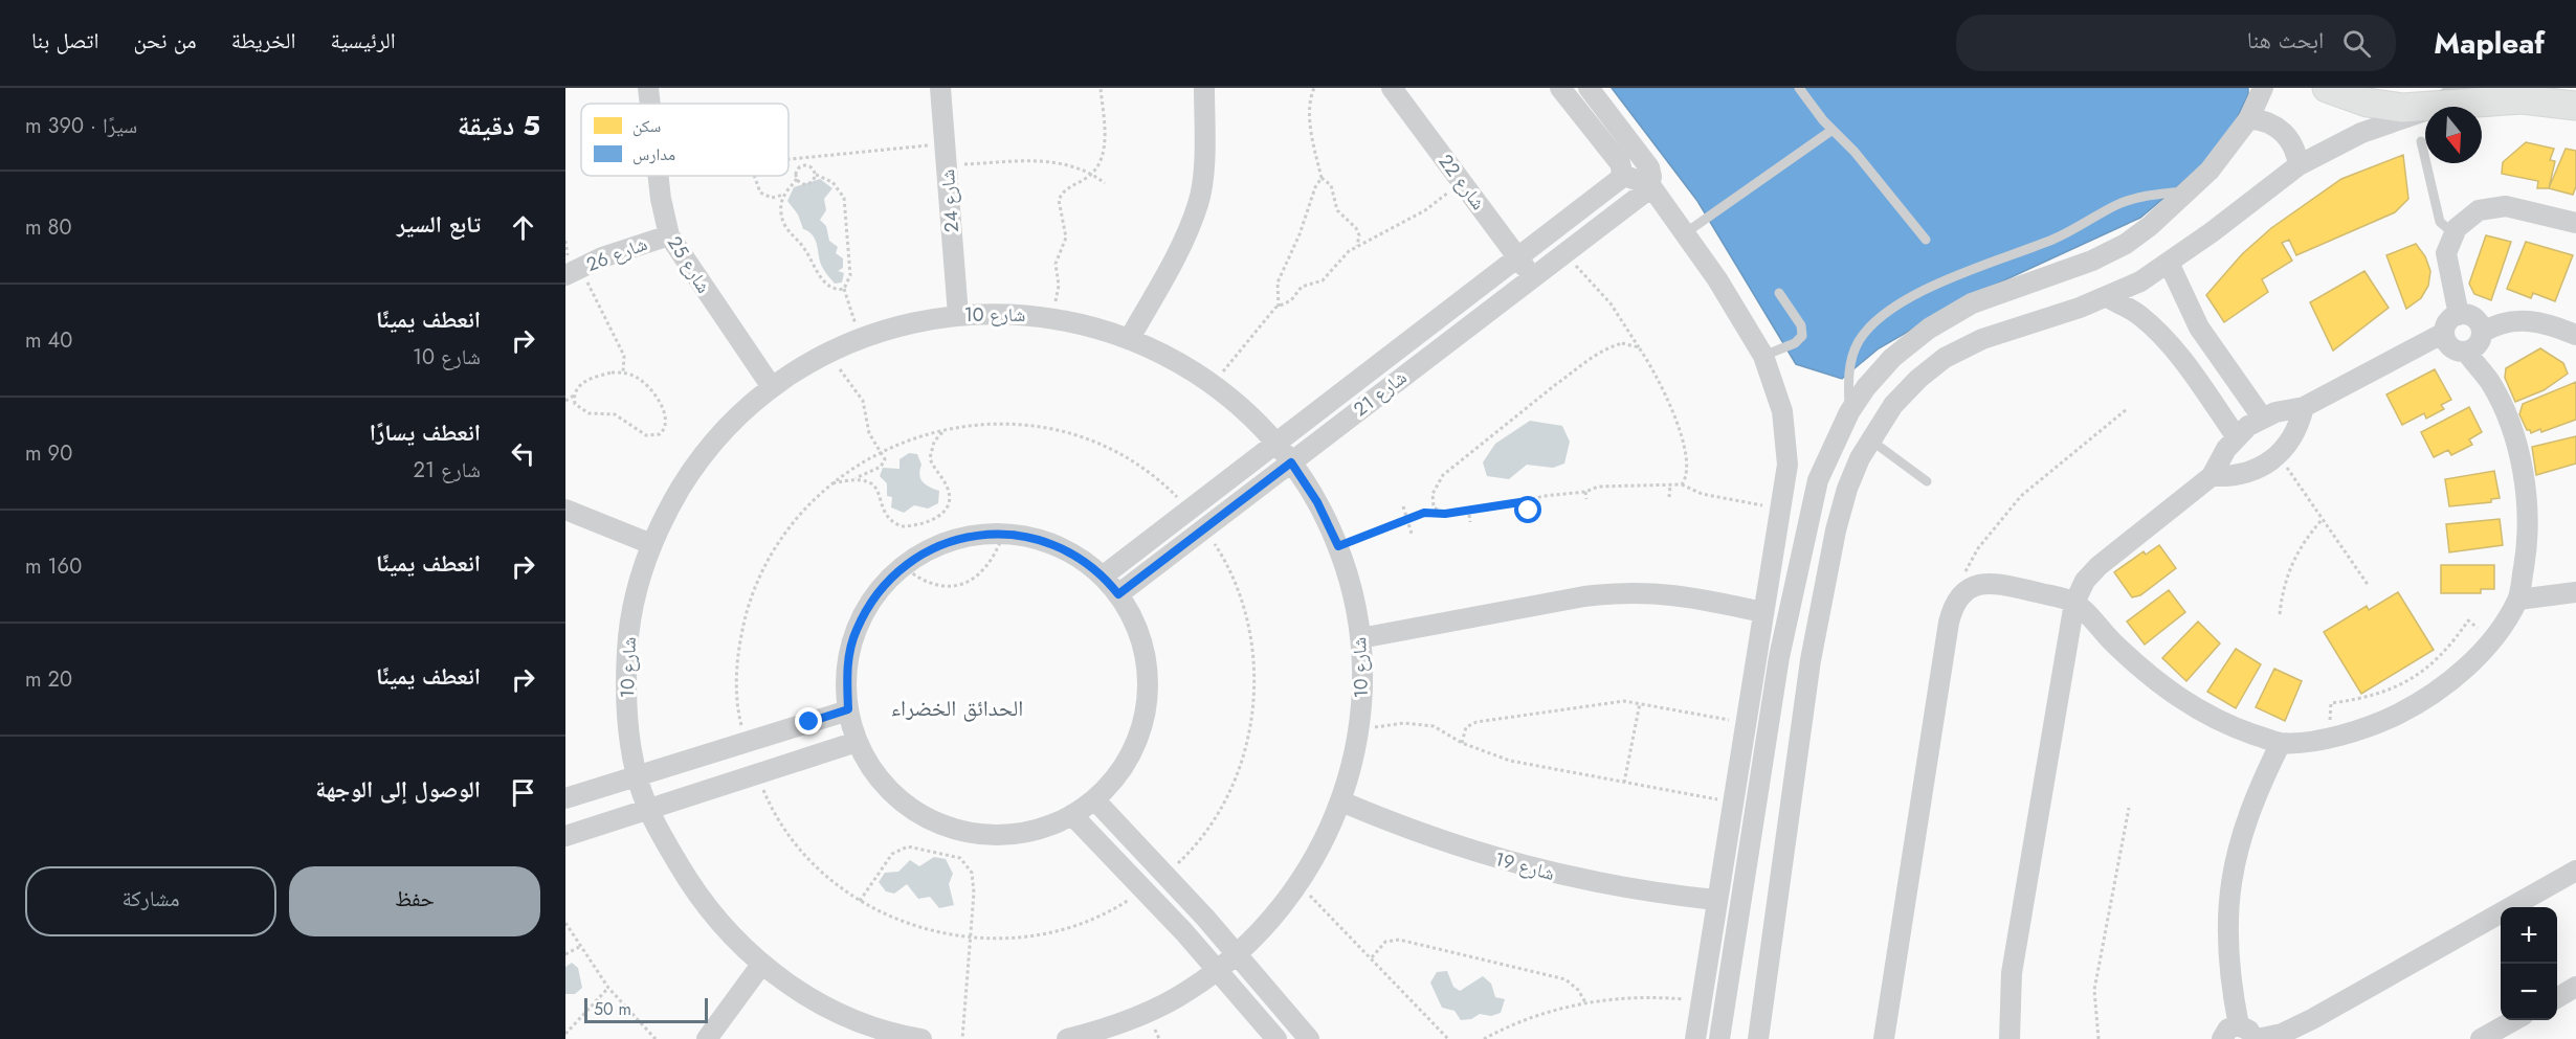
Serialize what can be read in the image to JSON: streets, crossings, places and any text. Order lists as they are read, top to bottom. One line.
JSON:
{"streets":{"street":["شارع 22","شارع 24","شارع 26","شارع 25","شارع 10","شارع 21","شارع 19"]},"crossings":[["شارع 22","شارع 21"],["شارع 24","شارع 10"],["شارع 26","شارع 25"],["شارع 25","شارع 10"],["شارع 10","شارع 21"],["شارع 10","شارع 19"]],"districts":["الحدائق الخضراء"],"legend":["سكن","مدارس"],"scale_bar":"50 m","north":"bottom","page":{"header":"Mapleaf","search":"ابحث هنا","nav":["الرئيسية","الخريطة","من نحن","اتصل بنا"],"heading":["5 دقيقة","سيرًا · 390 m"],"list":[["تابع السير","80 m"],["انعطف يمينًا","شارع 10","40 m"],["انعطف يسارًا","شارع 21","90 m"],["انعطف يمينًا","160 m"],["انعطف يمينًا","20 m"],"الوصول إلى الوجهة"],"buttons":["حفظ","مشاركة"],"map_buttons":["+","−"],"scale":"50 m"}}
